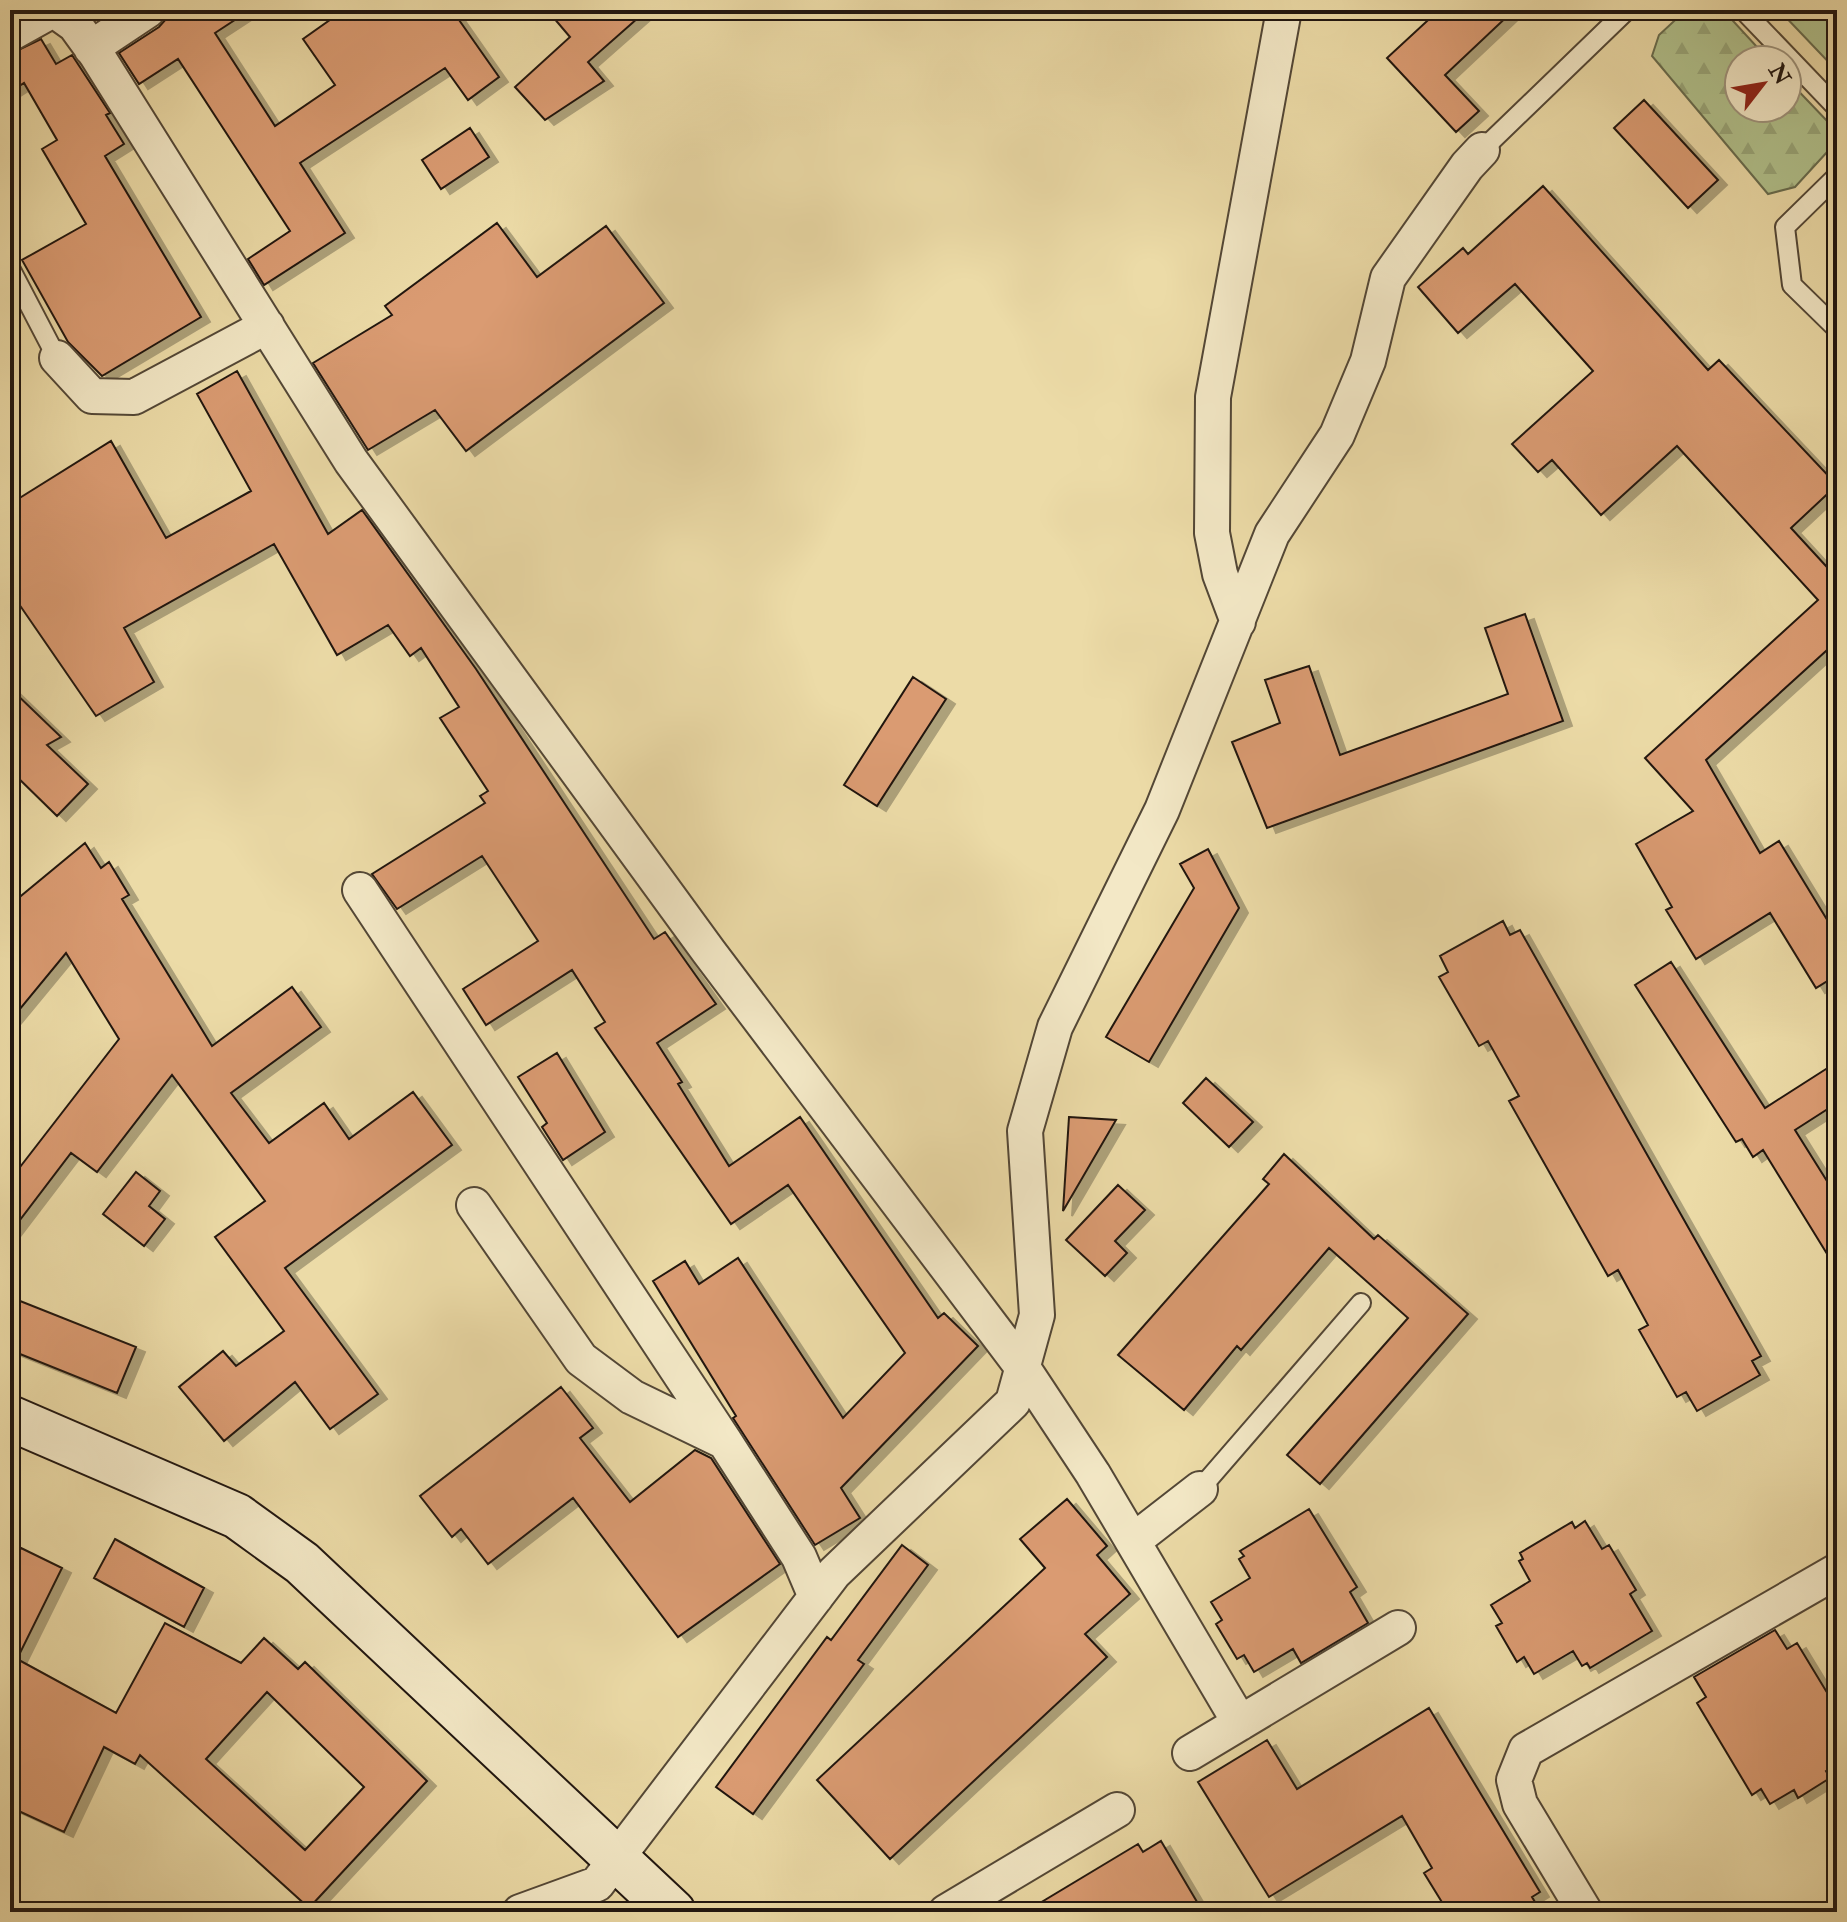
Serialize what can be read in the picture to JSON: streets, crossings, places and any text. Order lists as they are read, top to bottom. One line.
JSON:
{"north":"top right"}
